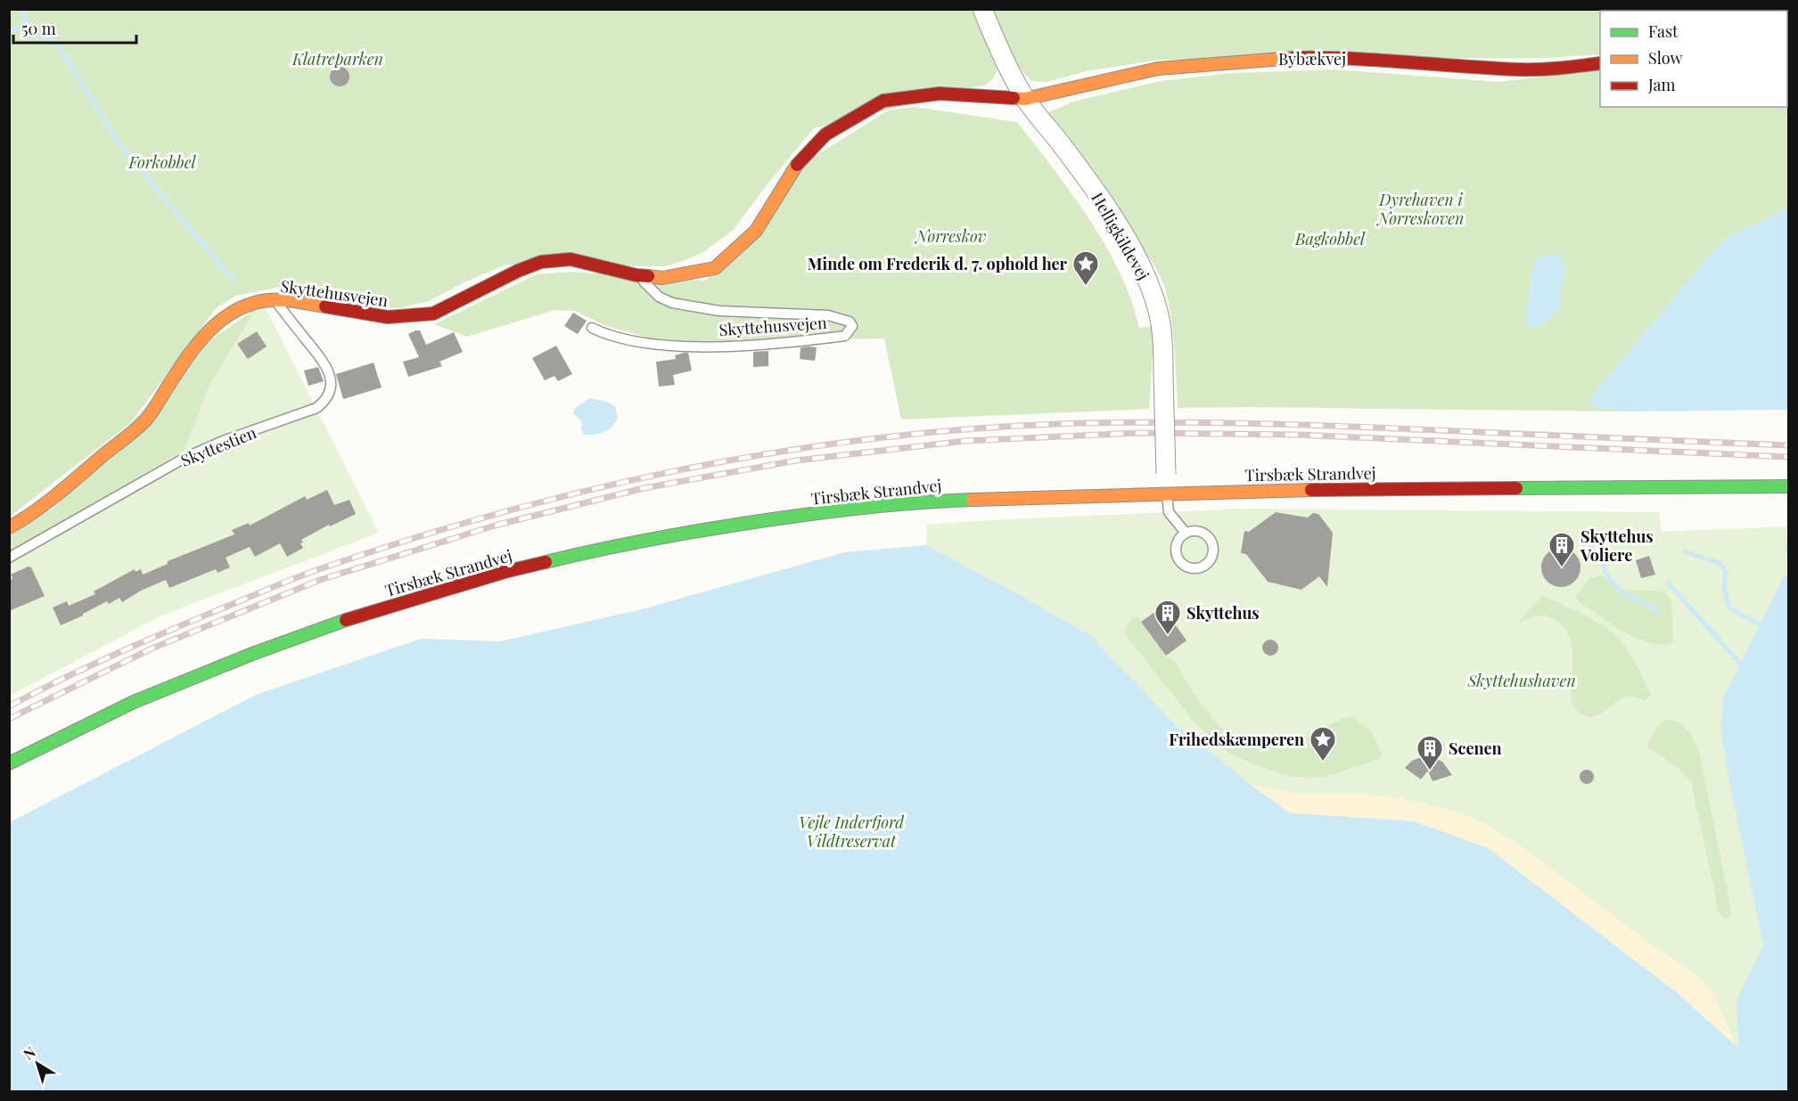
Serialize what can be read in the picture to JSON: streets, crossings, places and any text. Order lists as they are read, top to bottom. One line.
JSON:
{"streets":{"street":["Bybækvej","Helligkildevej","Skyttehusvejen","Tirsbæk Strandvej"],"lane":["Skyttestien"]},"crossings":[["Bybækvej","Helligkildevej"],["Bybækvej","Skyttehusvejen"],["Helligkildevej","Skyttehusvejen"],["Helligkildevej","Tirsbæk Strandvej"],["Skyttehusvejen","Skyttestien"]],"parks":["Klatreparken","Forkobbel","Dyrehaven i Nørreskoven","Nørreskov","Bagkobbel","Skyttehushaven","Vejle Inderfjord Vildtreservat"],"places":{"place":["Minde om Frederik d. 7. ophold her","Frihedskæmperen"],"building":["Skyttehus Voliere","Skyttehus","Scenen"]},"legend":["Fast","Slow","Jam"],"scale_bar":"50 m","north":"top left"}
